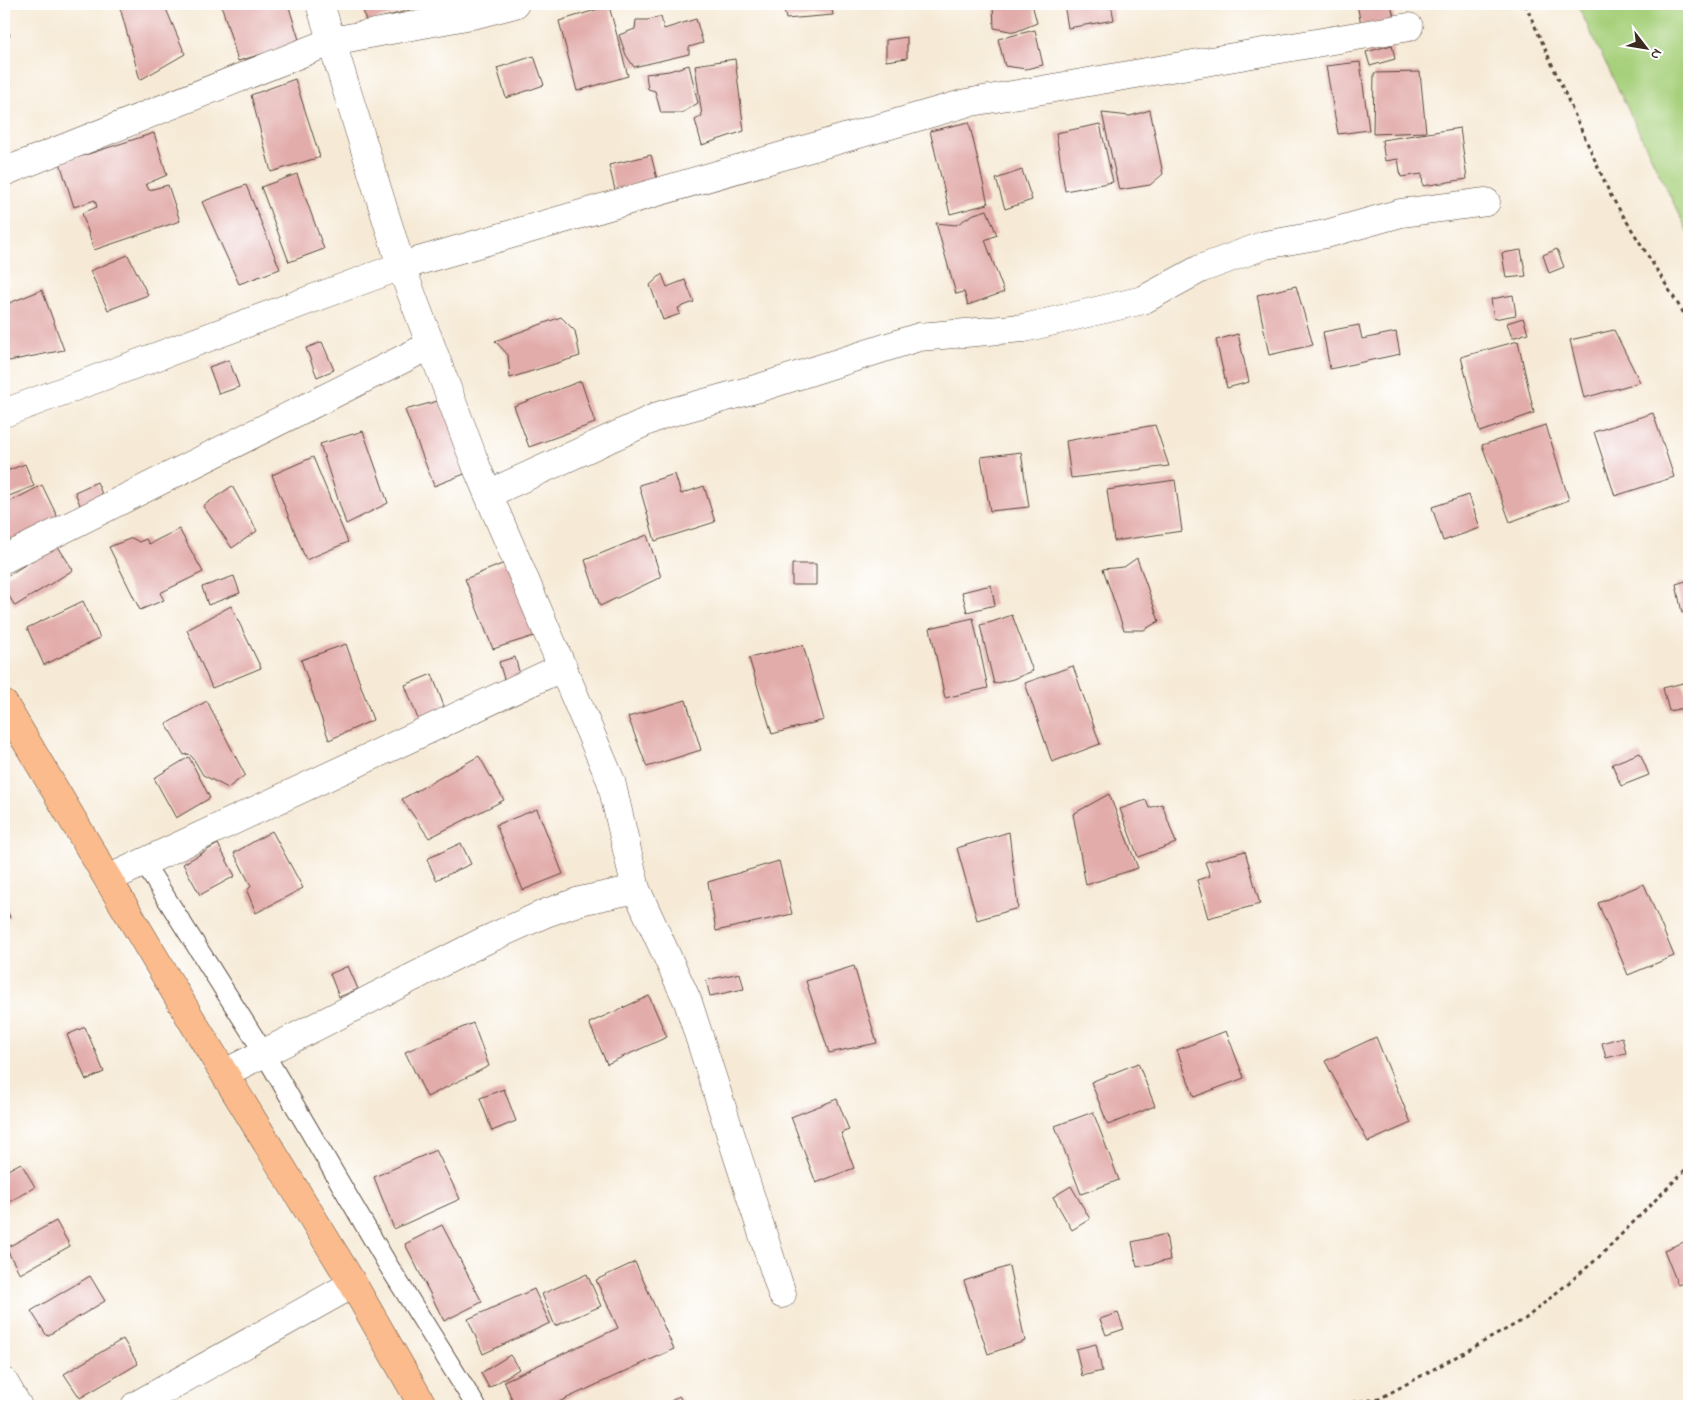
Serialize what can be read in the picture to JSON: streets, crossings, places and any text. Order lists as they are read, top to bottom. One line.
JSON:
{"north":"bottom right"}
